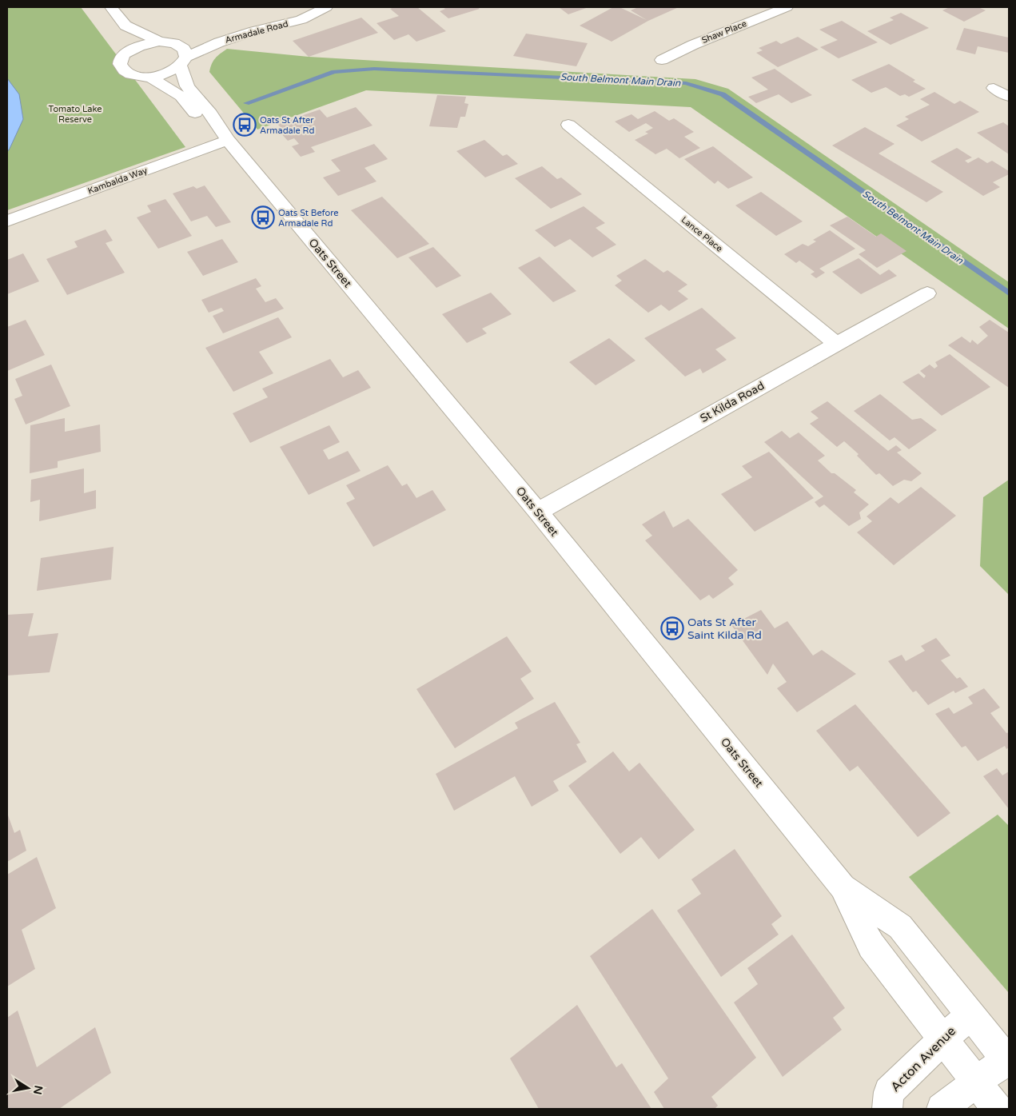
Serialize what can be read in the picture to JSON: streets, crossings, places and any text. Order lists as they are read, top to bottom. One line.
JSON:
{"streets":{"street":["Armadale Road","Shaw Place","Kambalda Way","Lance Place","Oats Street","St Kilda Road","Acton Avenue"]},"crossings":[["Armadale Road","Oats Street"],["Kambalda Way","Oats Street"],["Lance Place","St Kilda Road"],["Oats Street","St Kilda Road"],["Oats Street","Acton Avenue"]],"water":["South Belmont Main Drain"],"parks":["Tomato Lake Reserve"],"places":{"bus stop":["Oats St After Armadale Rd","Oats St Before Armadale Rd","Oats St After Saint Kilda Rd"]},"north":"right"}
